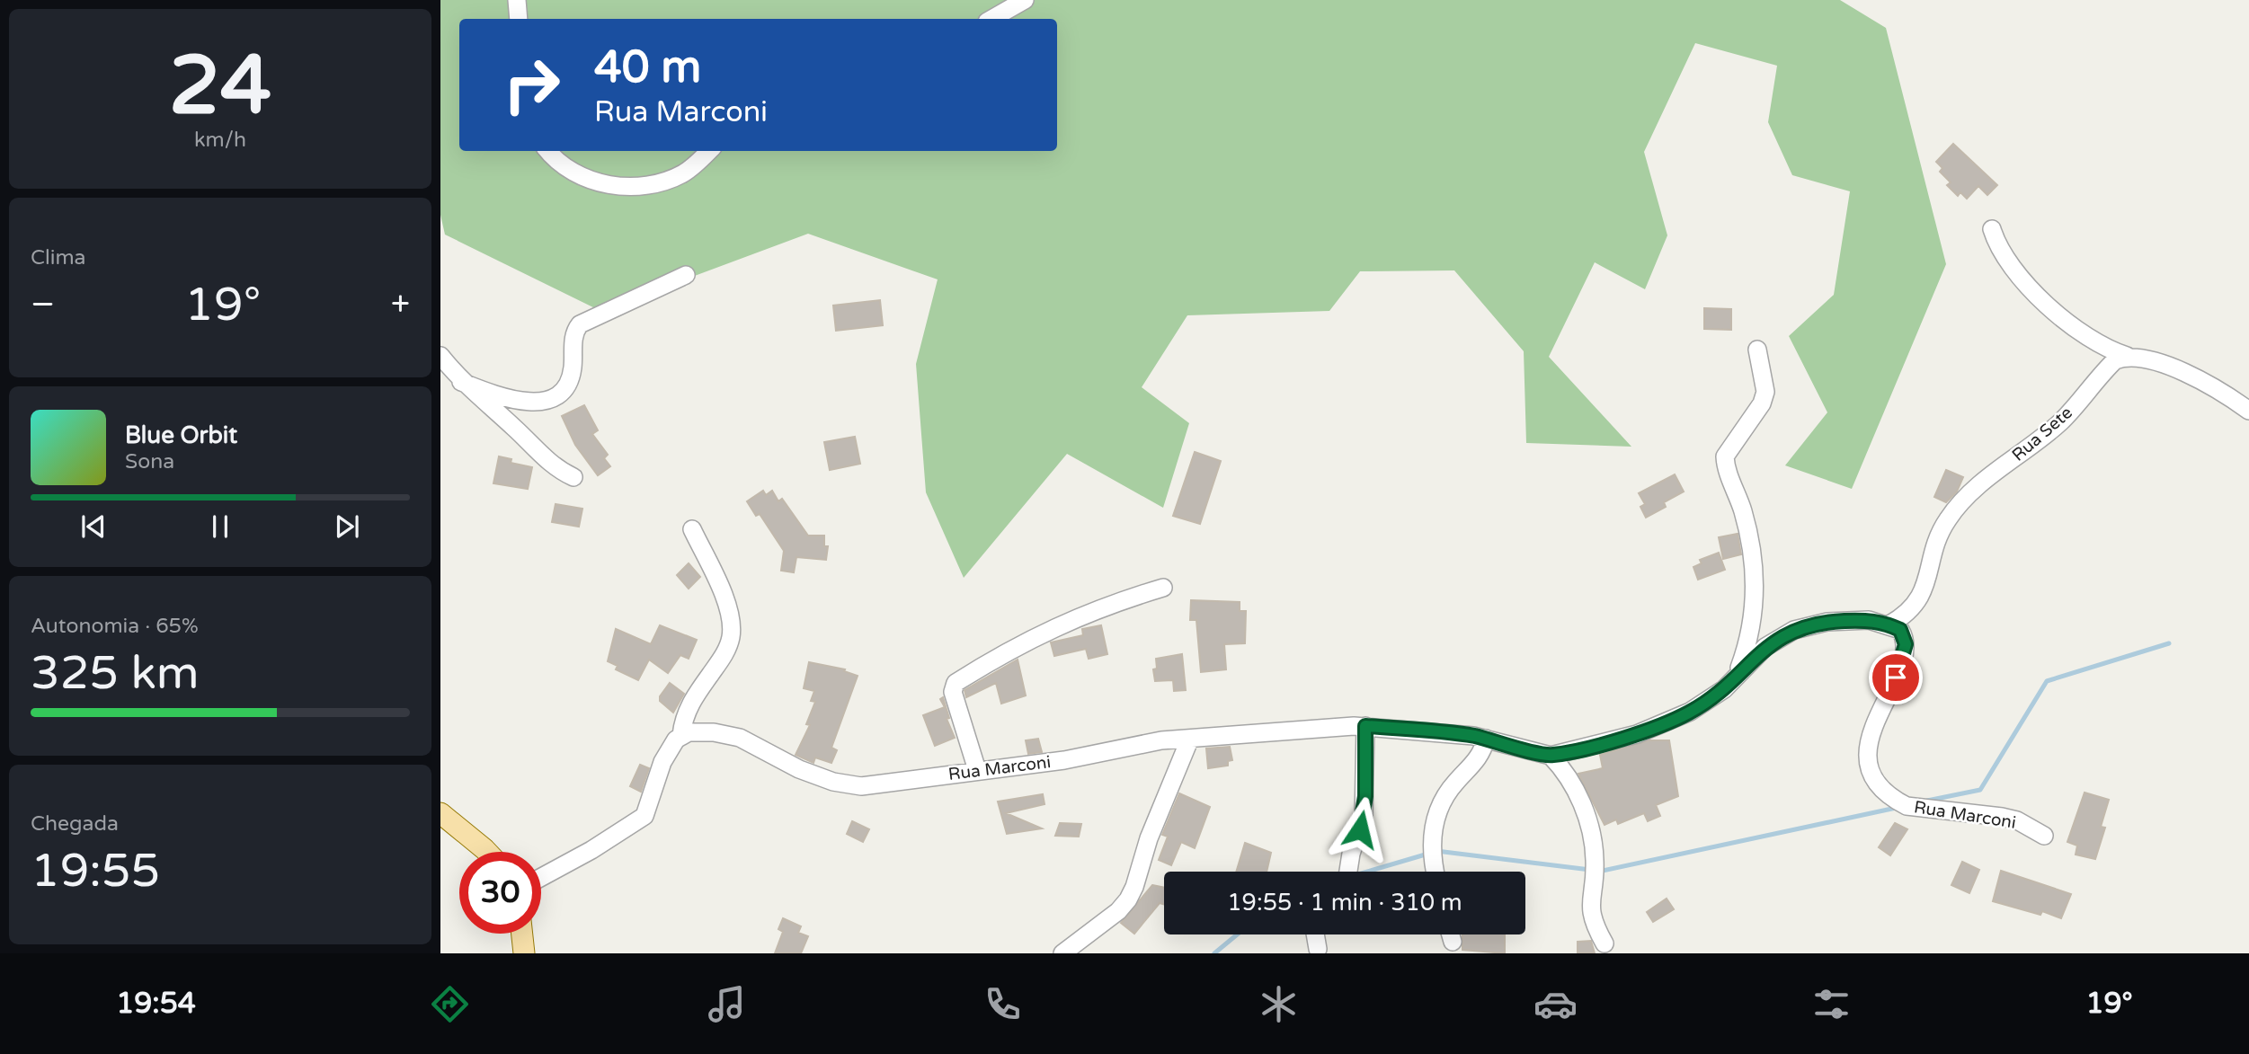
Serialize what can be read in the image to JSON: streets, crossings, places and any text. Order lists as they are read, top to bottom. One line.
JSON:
{"streets":{"street":["Rua Sete","Rua Marconi"]},"crossings":[["Rua Sete","Rua Marconi"]],"page":{"tile":[["24","km/h"],"Clima",["Autonomia · 65%","325 km"],["Chegada","19:55"]],"turn":["40 m","Rua Marconi"],"heat":["−","19°","+"],"song":["Blue Orbit","Sona"],"limit":"30","trip":"19:55 · 1 min · 310 m","tabs":["19:54","19°"]}}
